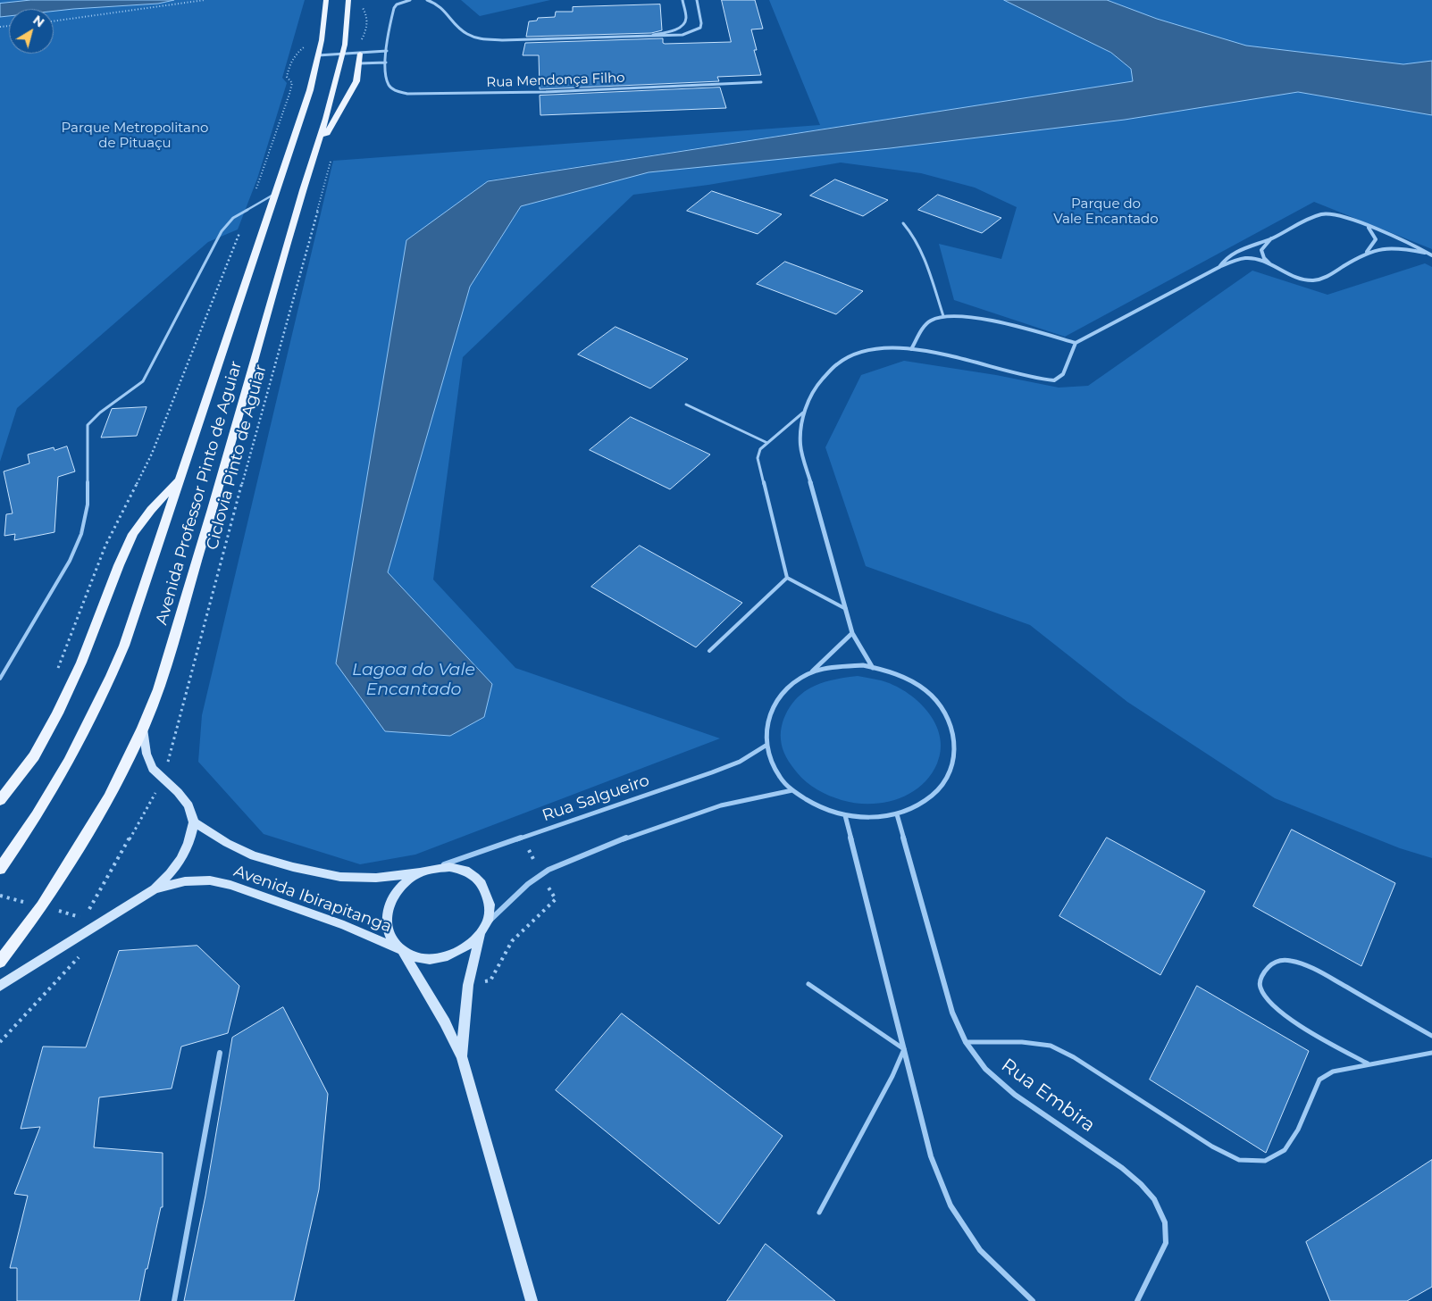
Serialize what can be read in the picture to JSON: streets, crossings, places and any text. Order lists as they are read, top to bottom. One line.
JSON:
{"streets":{"main road":["Avenida Professor Pinto de Aguiar","Avenida Ibirapitanga"],"street":["Rua Mendonça Filho","Rua Salgueiro","Rua Embira"],"path":["Ciclovia Pinto de Aguiar"]},"crossings":[["Rua Salgueiro","Avenida Ibirapitanga"]],"water":["Lagoa do Vale Encantado"],"parks":["Parque Metropolitano de Pituaçu","Parque do Vale Encantado"],"north":"top right"}
